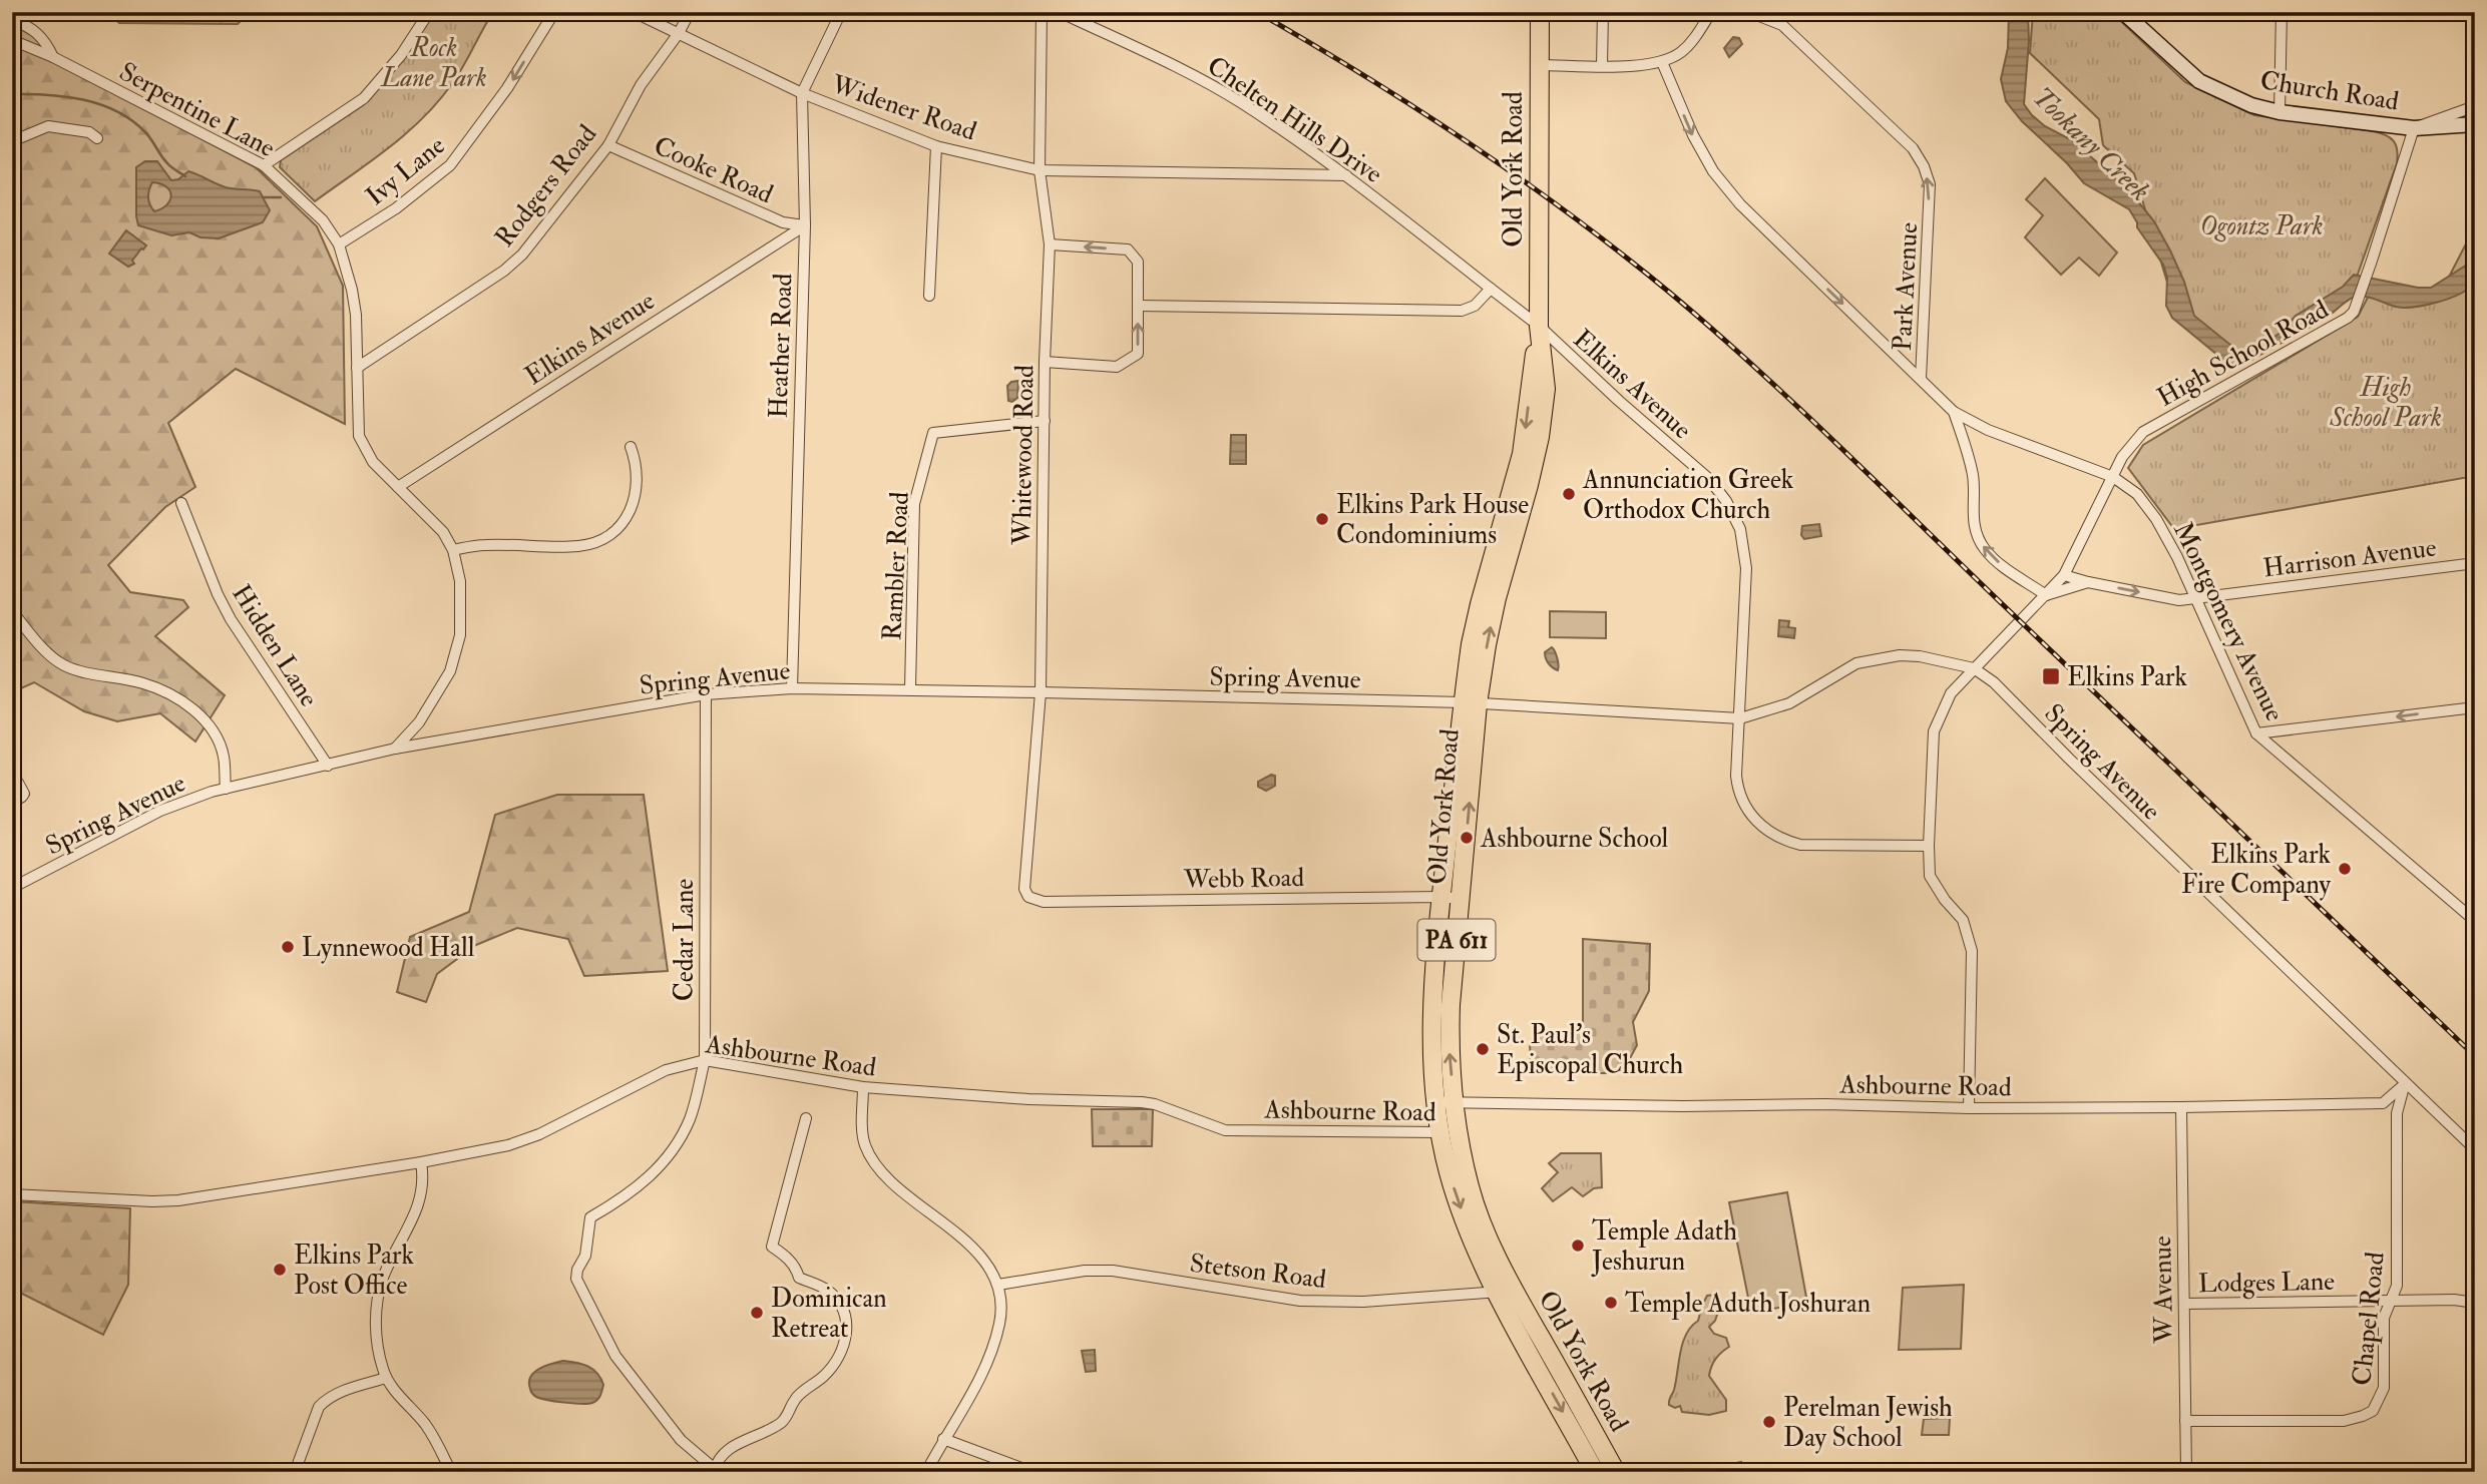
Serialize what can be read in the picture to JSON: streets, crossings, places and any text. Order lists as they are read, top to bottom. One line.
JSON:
{"streets":{"highway":["Old York Road","PA 611"],"street":["Church Road","Widener Road","Serpentine Lane","Chelten Hills Drive","Cooke Road","Ivy Lane","Rodgers Road","Park Avenue","Elkins Avenue","Heather Road","High School Road","Whitewood Road","Harrison Avenue","Rambler Road","Montgomery Avenue","Hidden Lane","Spring Avenue","Webb Road","Cedar Lane","Ashbourne Road","Stetson Road","Lodges Lane","W Avenue","Chapel Road"]},"crossings":[["Church Road","High School Road"],["Widener Road","Chelten Hills Drive"],["Widener Road","Rodgers Road"],["Widener Road","Heather Road"],["Widener Road","Whitewood Road"],["Serpentine Lane","Ivy Lane"],["Serpentine Lane","Rodgers Road"],["Serpentine Lane","Elkins Avenue"],["Serpentine Lane","Spring Avenue"],["Chelten Hills Drive","Elkins Avenue"],["Cooke Road","Rodgers Road"],["Cooke Road","Elkins Avenue"],["Cooke Road","Heather Road"],["Old York Road","Elkins Avenue"],["Old York Road","Spring Avenue"],["Old York Road","Webb Road"],["Old York Road","Ashbourne Road"],["Old York Road","Stetson Road"],["Park Avenue","Montgomery Avenue"],["Elkins Avenue","Heather Road"],["Elkins Avenue","Spring Avenue"],["Heather Road","Spring Avenue"],["High School Road","Harrison Avenue"],["High School Road","Montgomery Avenue"],["Whitewood Road","Rambler Road"],["Whitewood Road","Spring Avenue"],["Whitewood Road","Webb Road"],["Harrison Avenue","Montgomery Avenue"],["Rambler Road","Spring Avenue"],["Hidden Lane","Spring Avenue"],["Spring Avenue","Cedar Lane"],["Spring Avenue","Ashbourne Road"],["Spring Avenue","Chapel Road"],["Cedar Lane","Ashbourne Road"],["Ashbourne Road","W Avenue"],["Ashbourne Road","Chapel Road"],["Lodges Lane","W Avenue"],["Lodges Lane","Chapel Road"],["W Avenue","Chapel Road"]],"one_way":["Ivy Lane","Park Avenue"],"water":["Tookany Creek"],"parks":["Rock Lane Park","Ogontz Park","High School Park"],"places":{"other":["Annunciation Greek Orthodox Church","Elkins Park House Condominiums","Ashbourne School","Elkins Park Fire Company","Lynnewood Hall","St. Paul's Episcopal Church","Temple Adath Jeshurun","Elkins Park Post Office","Temple Aduth Joshuran","Dominican Retreat","Perelman Jewish Day School"],"transit":["Elkins Park"]}}
